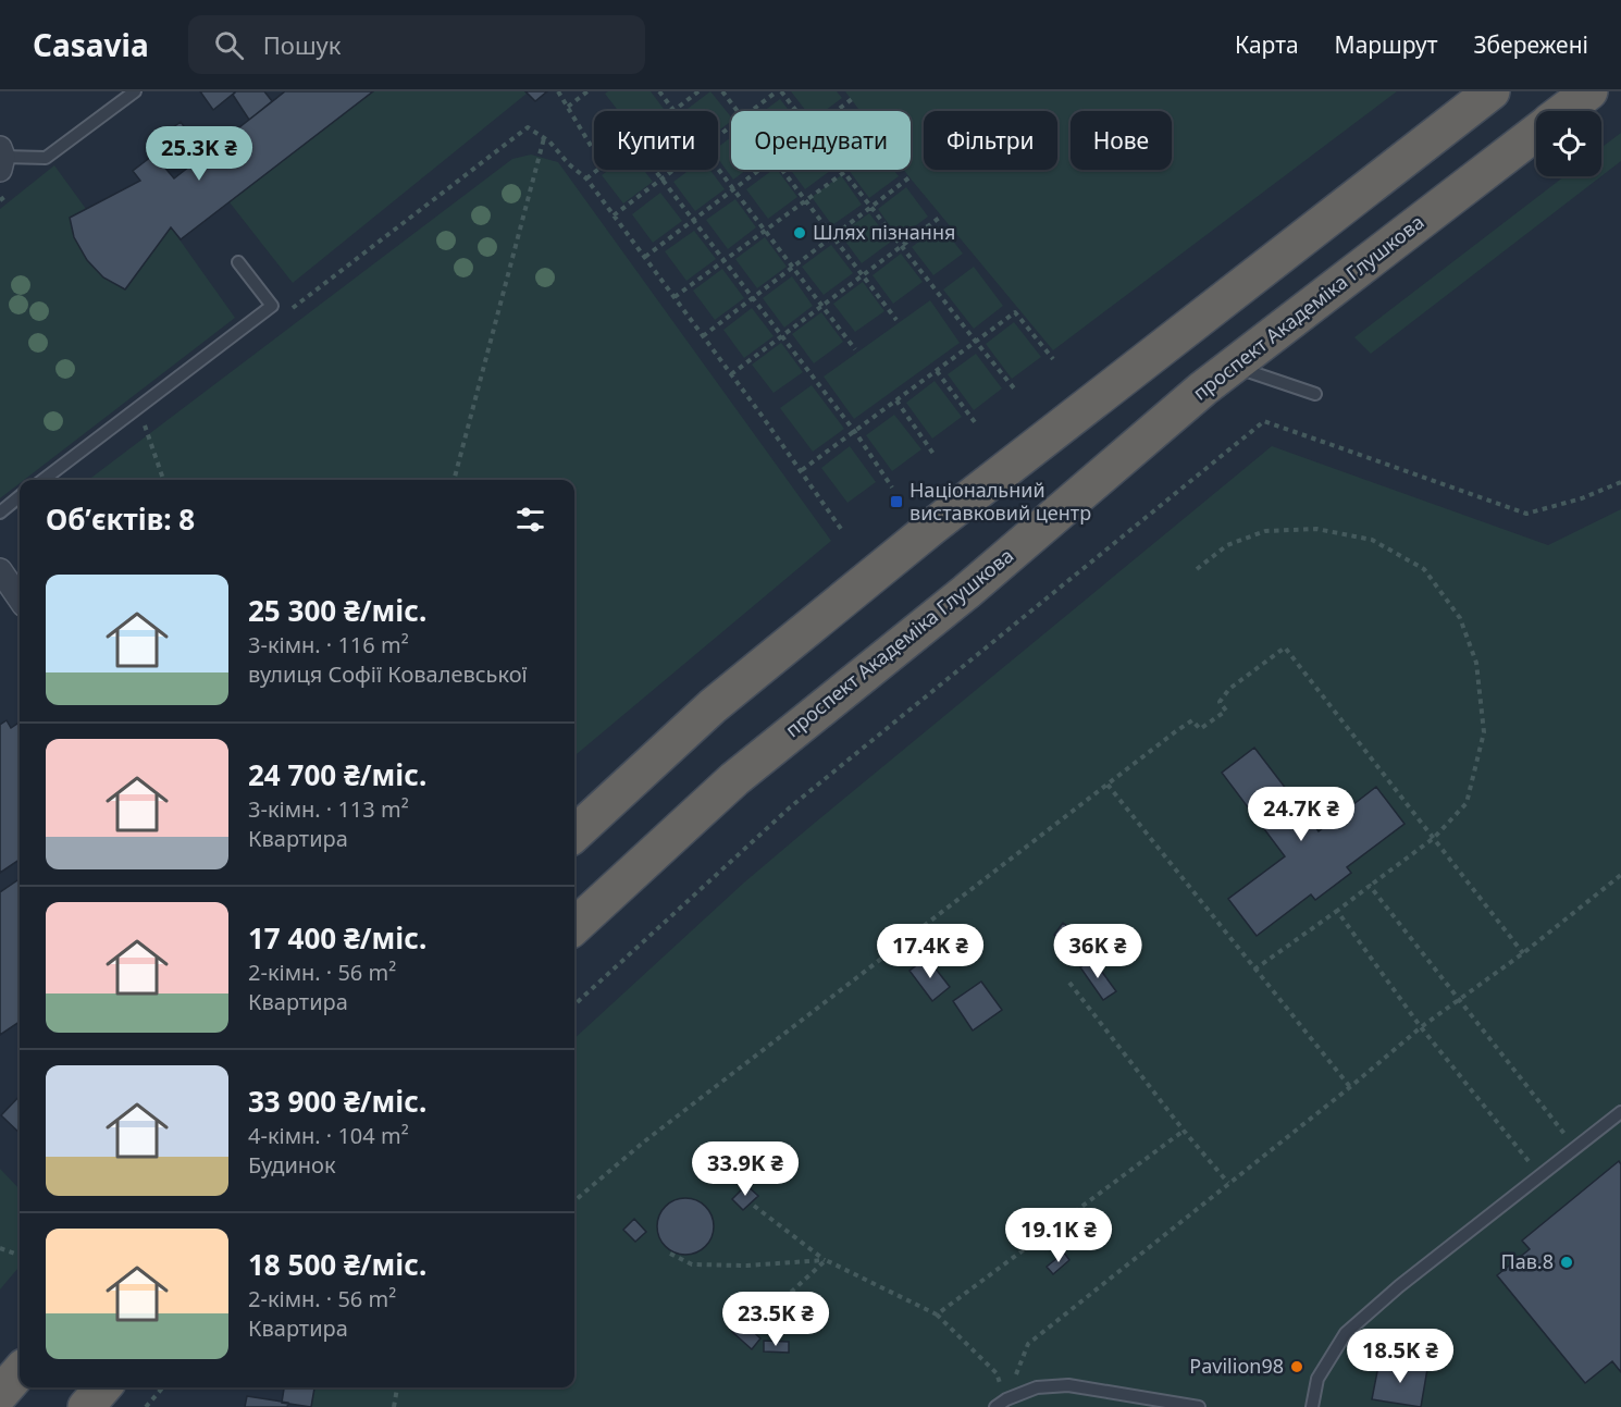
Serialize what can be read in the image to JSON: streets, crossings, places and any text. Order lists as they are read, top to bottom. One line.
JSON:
{"streets":{"highway":["проспект Академіка Глушкова"]},"places":{"other":["Шлях пізнання","Пав.8","Pavilion98"],"transit":["Національний виставковий центр"]},"page":{"header":"Casavia","search":"Пошук","nav":["Карта","Маршрут","Збережені"],"chip":["Купити","Орендувати","Фільтри","Нове"],"price":["25.3K ₴","24.7K ₴","17.4K ₴","36K ₴","33.9K ₴","19.1K ₴","23.5K ₴","18.5K ₴"],"heading":"Об’єктів: 8","list":[{"name":"25 300 ₴/міс.","note":"3-кімн. · 116 m² · вулиця Софії Ковалевської"},{"name":"24 700 ₴/міс.","note":"3-кімн. · 113 m² · Квартира"},{"name":"17 400 ₴/міс.","note":"2-кімн. · 56 m² · Квартира"},{"name":"33 900 ₴/міс.","note":"4-кімн. · 104 m² · Будинок"},{"name":"18 500 ₴/міс.","note":"2-кімн. · 56 m² · Квартира"}]}}
